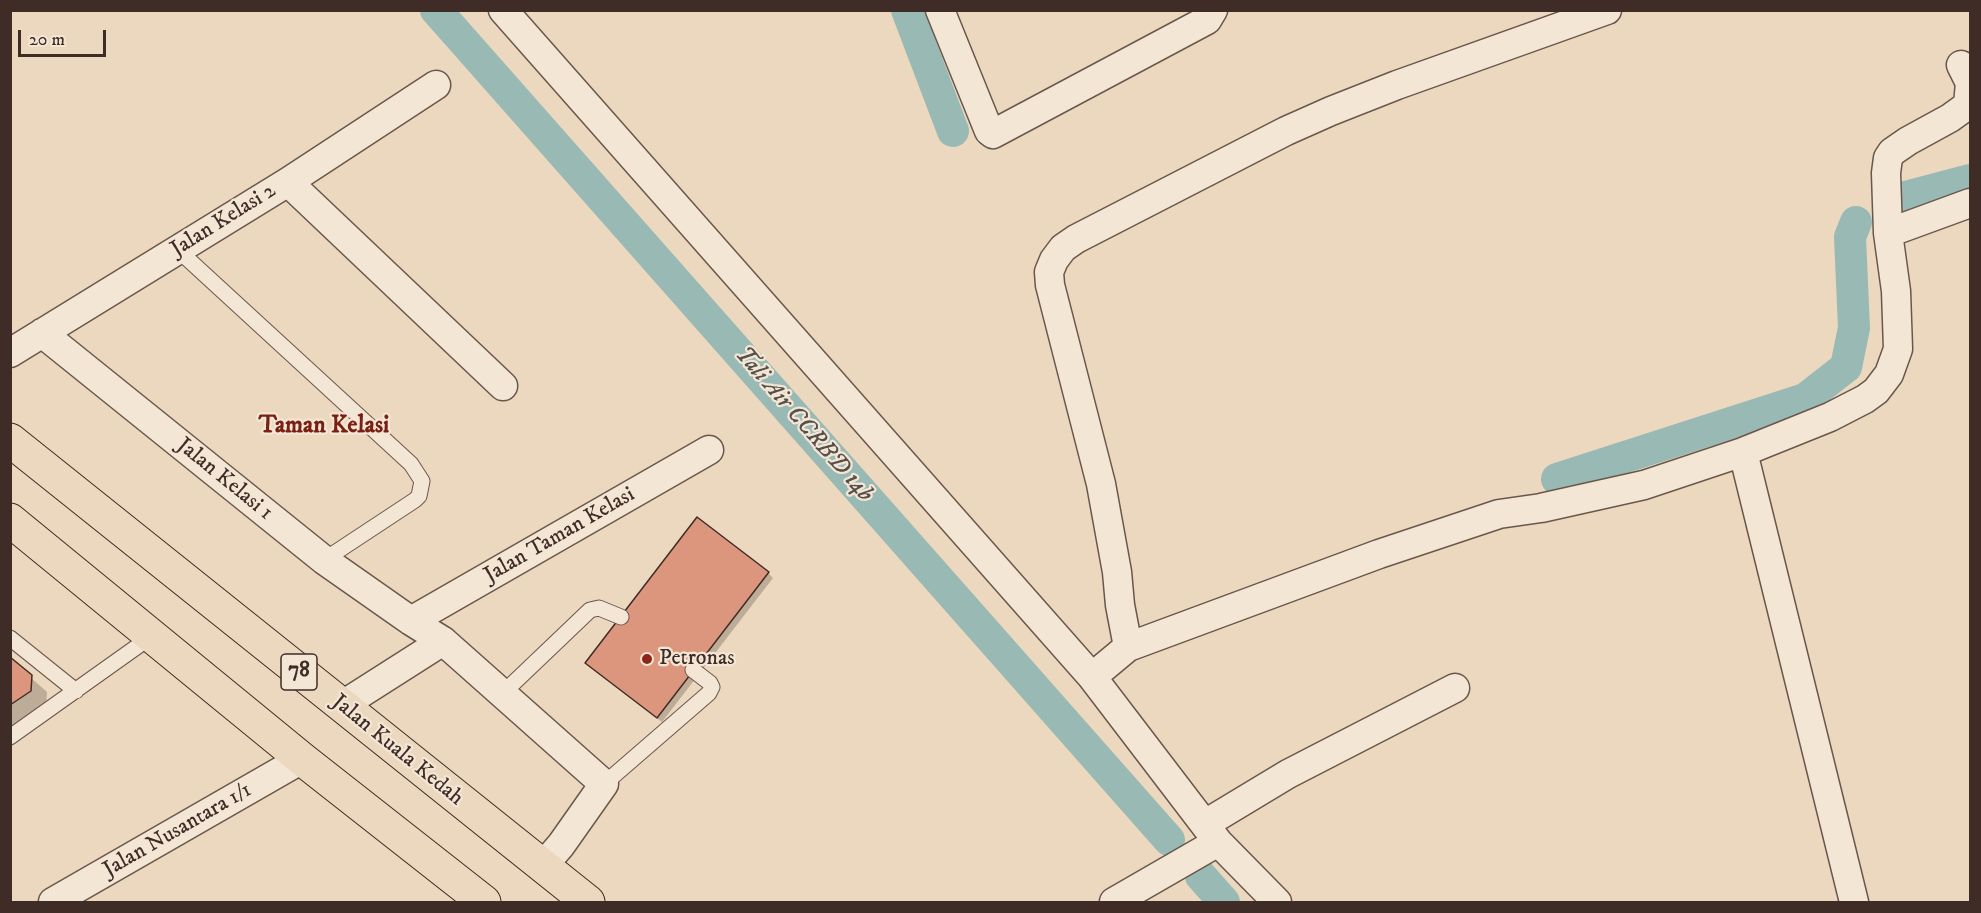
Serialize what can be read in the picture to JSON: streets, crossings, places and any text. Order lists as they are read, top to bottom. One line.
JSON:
{"streets":{"main road":["78","Jalan Kuala Kedah"],"street":["Jalan Kelasi 2","Jalan Kelasi 1","Jalan Taman Kelasi","Jalan Nusantara 1/1"]},"crossings":[["Jalan Kelasi 2","Jalan Kelasi 1"],["Jalan Kelasi 1","Jalan Taman Kelasi"]],"districts":["Taman Kelasi"],"water":["Tali Air CCRBD 14b"],"places":["Petronas"],"scale_bar":"20 m"}
